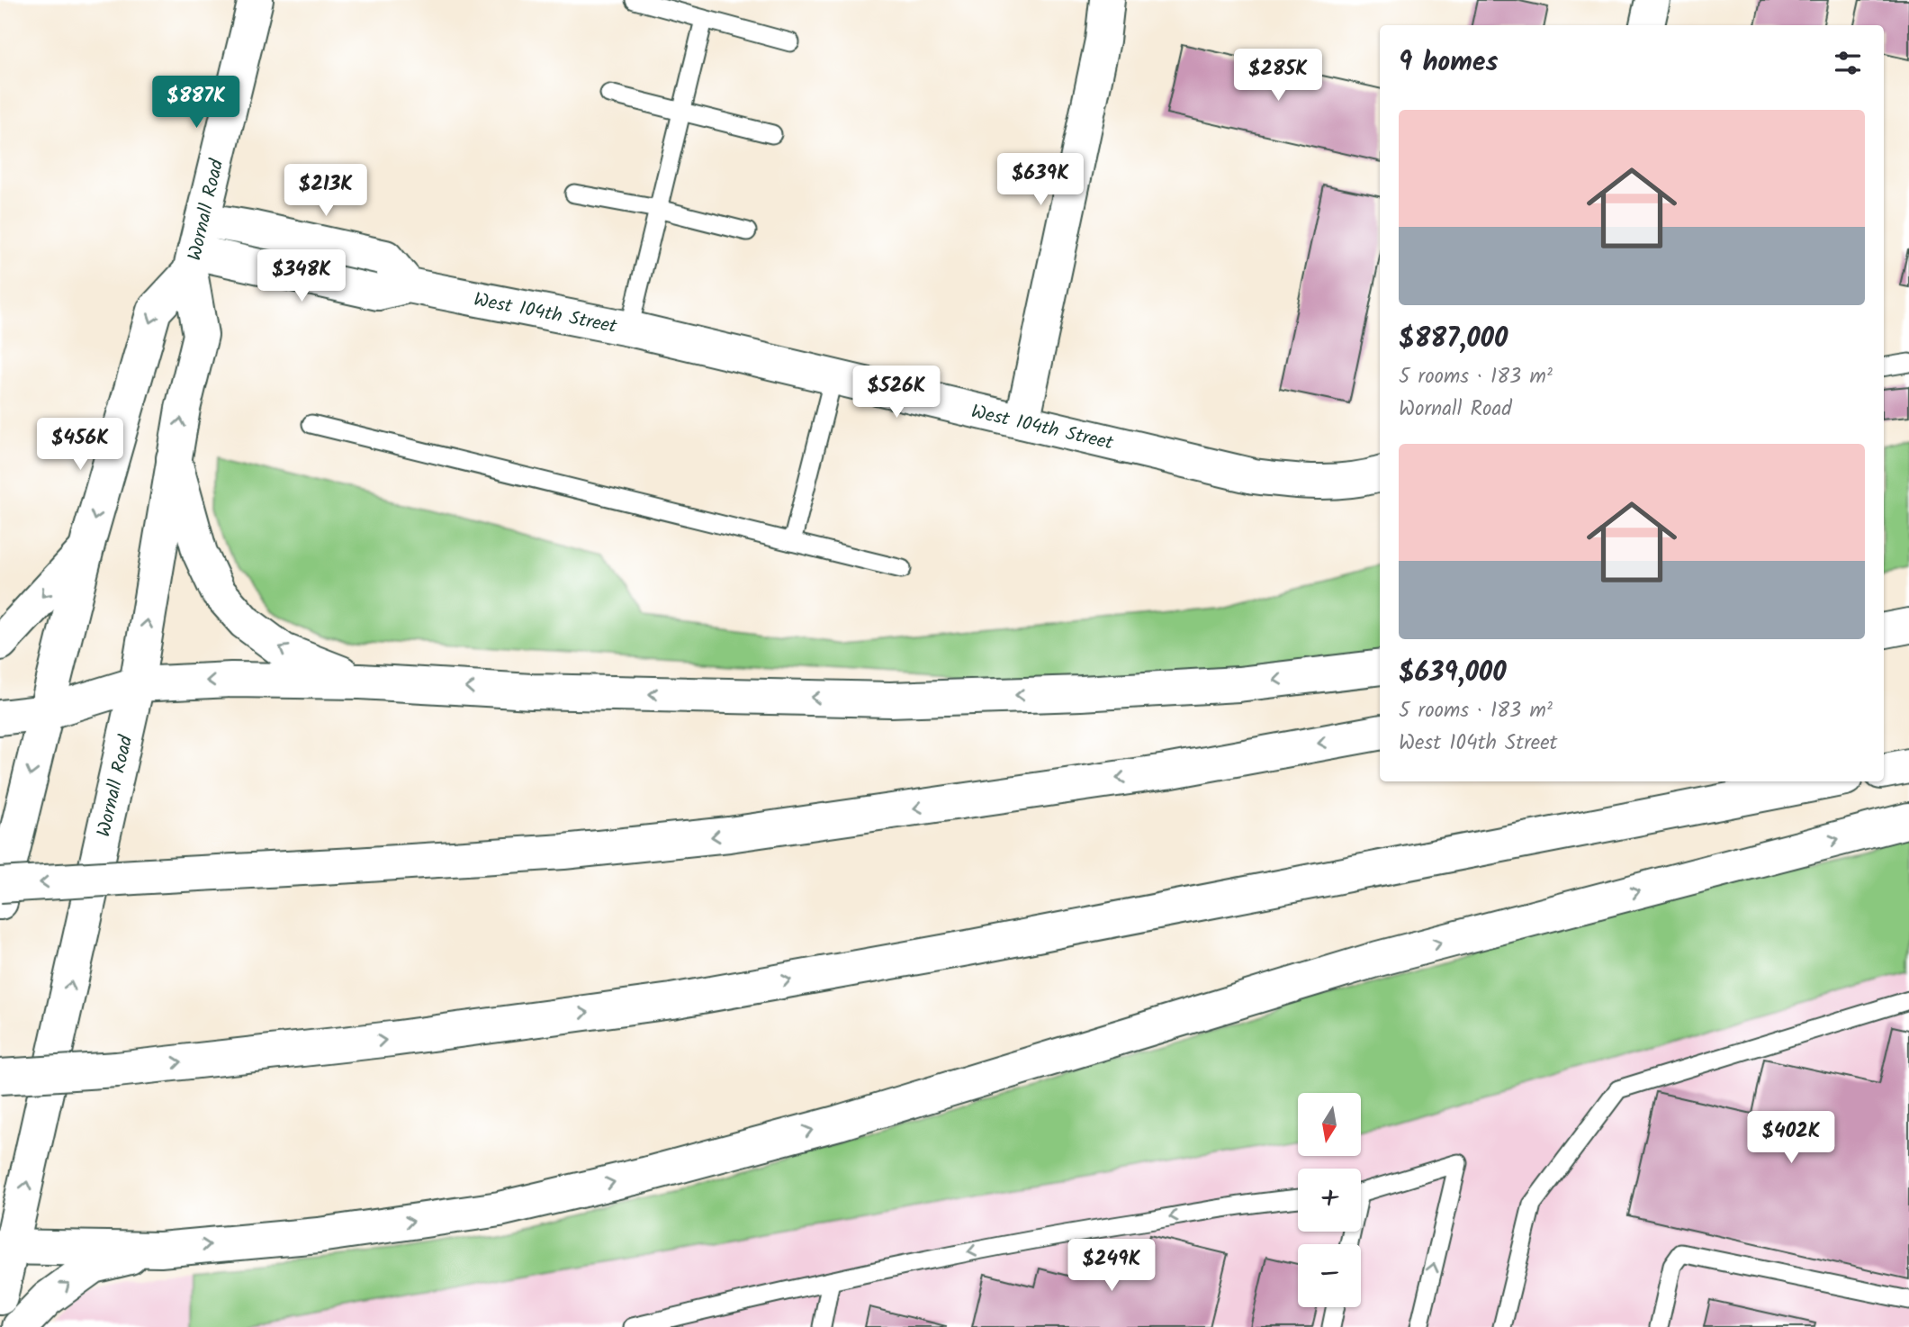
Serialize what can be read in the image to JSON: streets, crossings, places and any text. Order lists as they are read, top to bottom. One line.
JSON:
{"streets":{"main road":["Wornall Road","West 104th Street"]},"crossings":[["Wornall Road","West 104th Street"]],"north":"bottom","page":{"heading":"9 homes","price":["$285K","$887K","$639K","$213K","$348K","$526K","$456K","$402K","$249K"],"list":[{"name":"$887,000","note":"5 rooms · 183 m² · Wornall Road"},{"name":"$639,000","note":"5 rooms · 183 m² · West 104th Street"}],"map_buttons":["+","−"]}}
